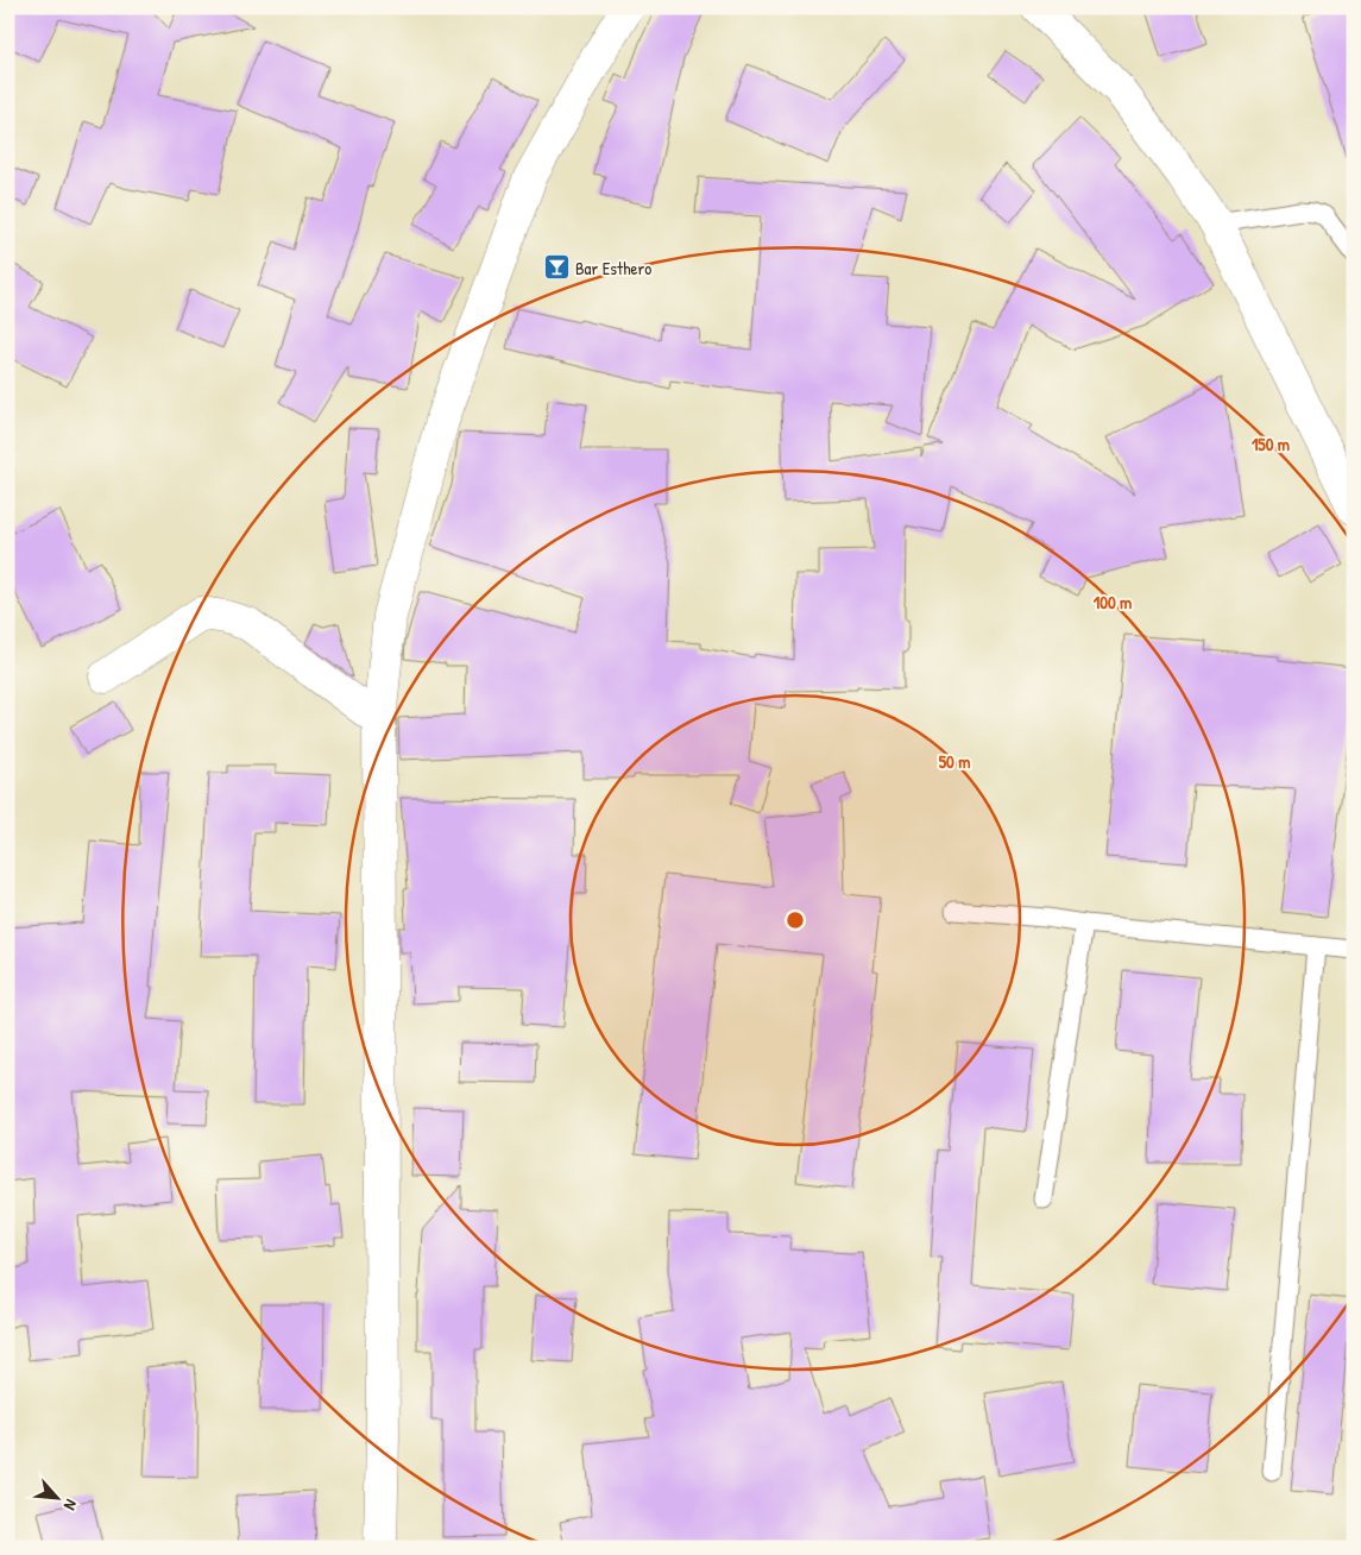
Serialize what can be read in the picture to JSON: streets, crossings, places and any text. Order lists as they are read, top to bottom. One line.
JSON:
{"places":{"bar":["Bar Esthero"]},"north":"bottom right","rings":["150 m","100 m","50 m"]}
